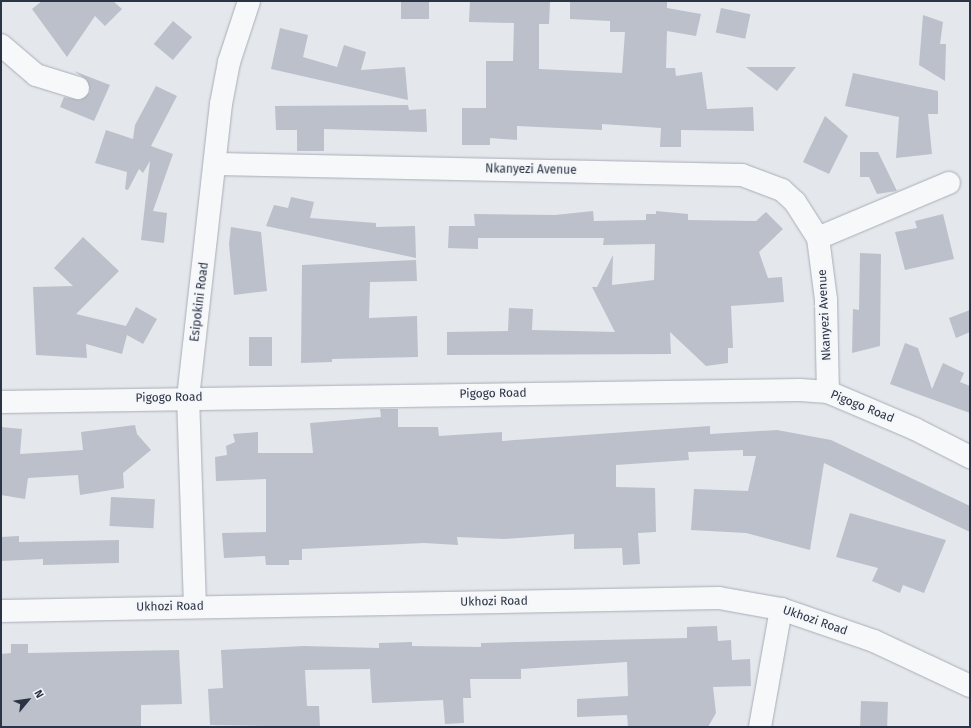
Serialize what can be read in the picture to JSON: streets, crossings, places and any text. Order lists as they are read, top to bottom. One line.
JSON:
{"streets":{"street":["Nkanyezi Avenue","Esipokini Road","Pigogo Road","Ukhozi Road"]},"crossings":[["Nkanyezi Avenue","Esipokini Road"],["Nkanyezi Avenue","Pigogo Road"],["Esipokini Road","Pigogo Road"],["Esipokini Road","Ukhozi Road"]],"north":"top right"}
